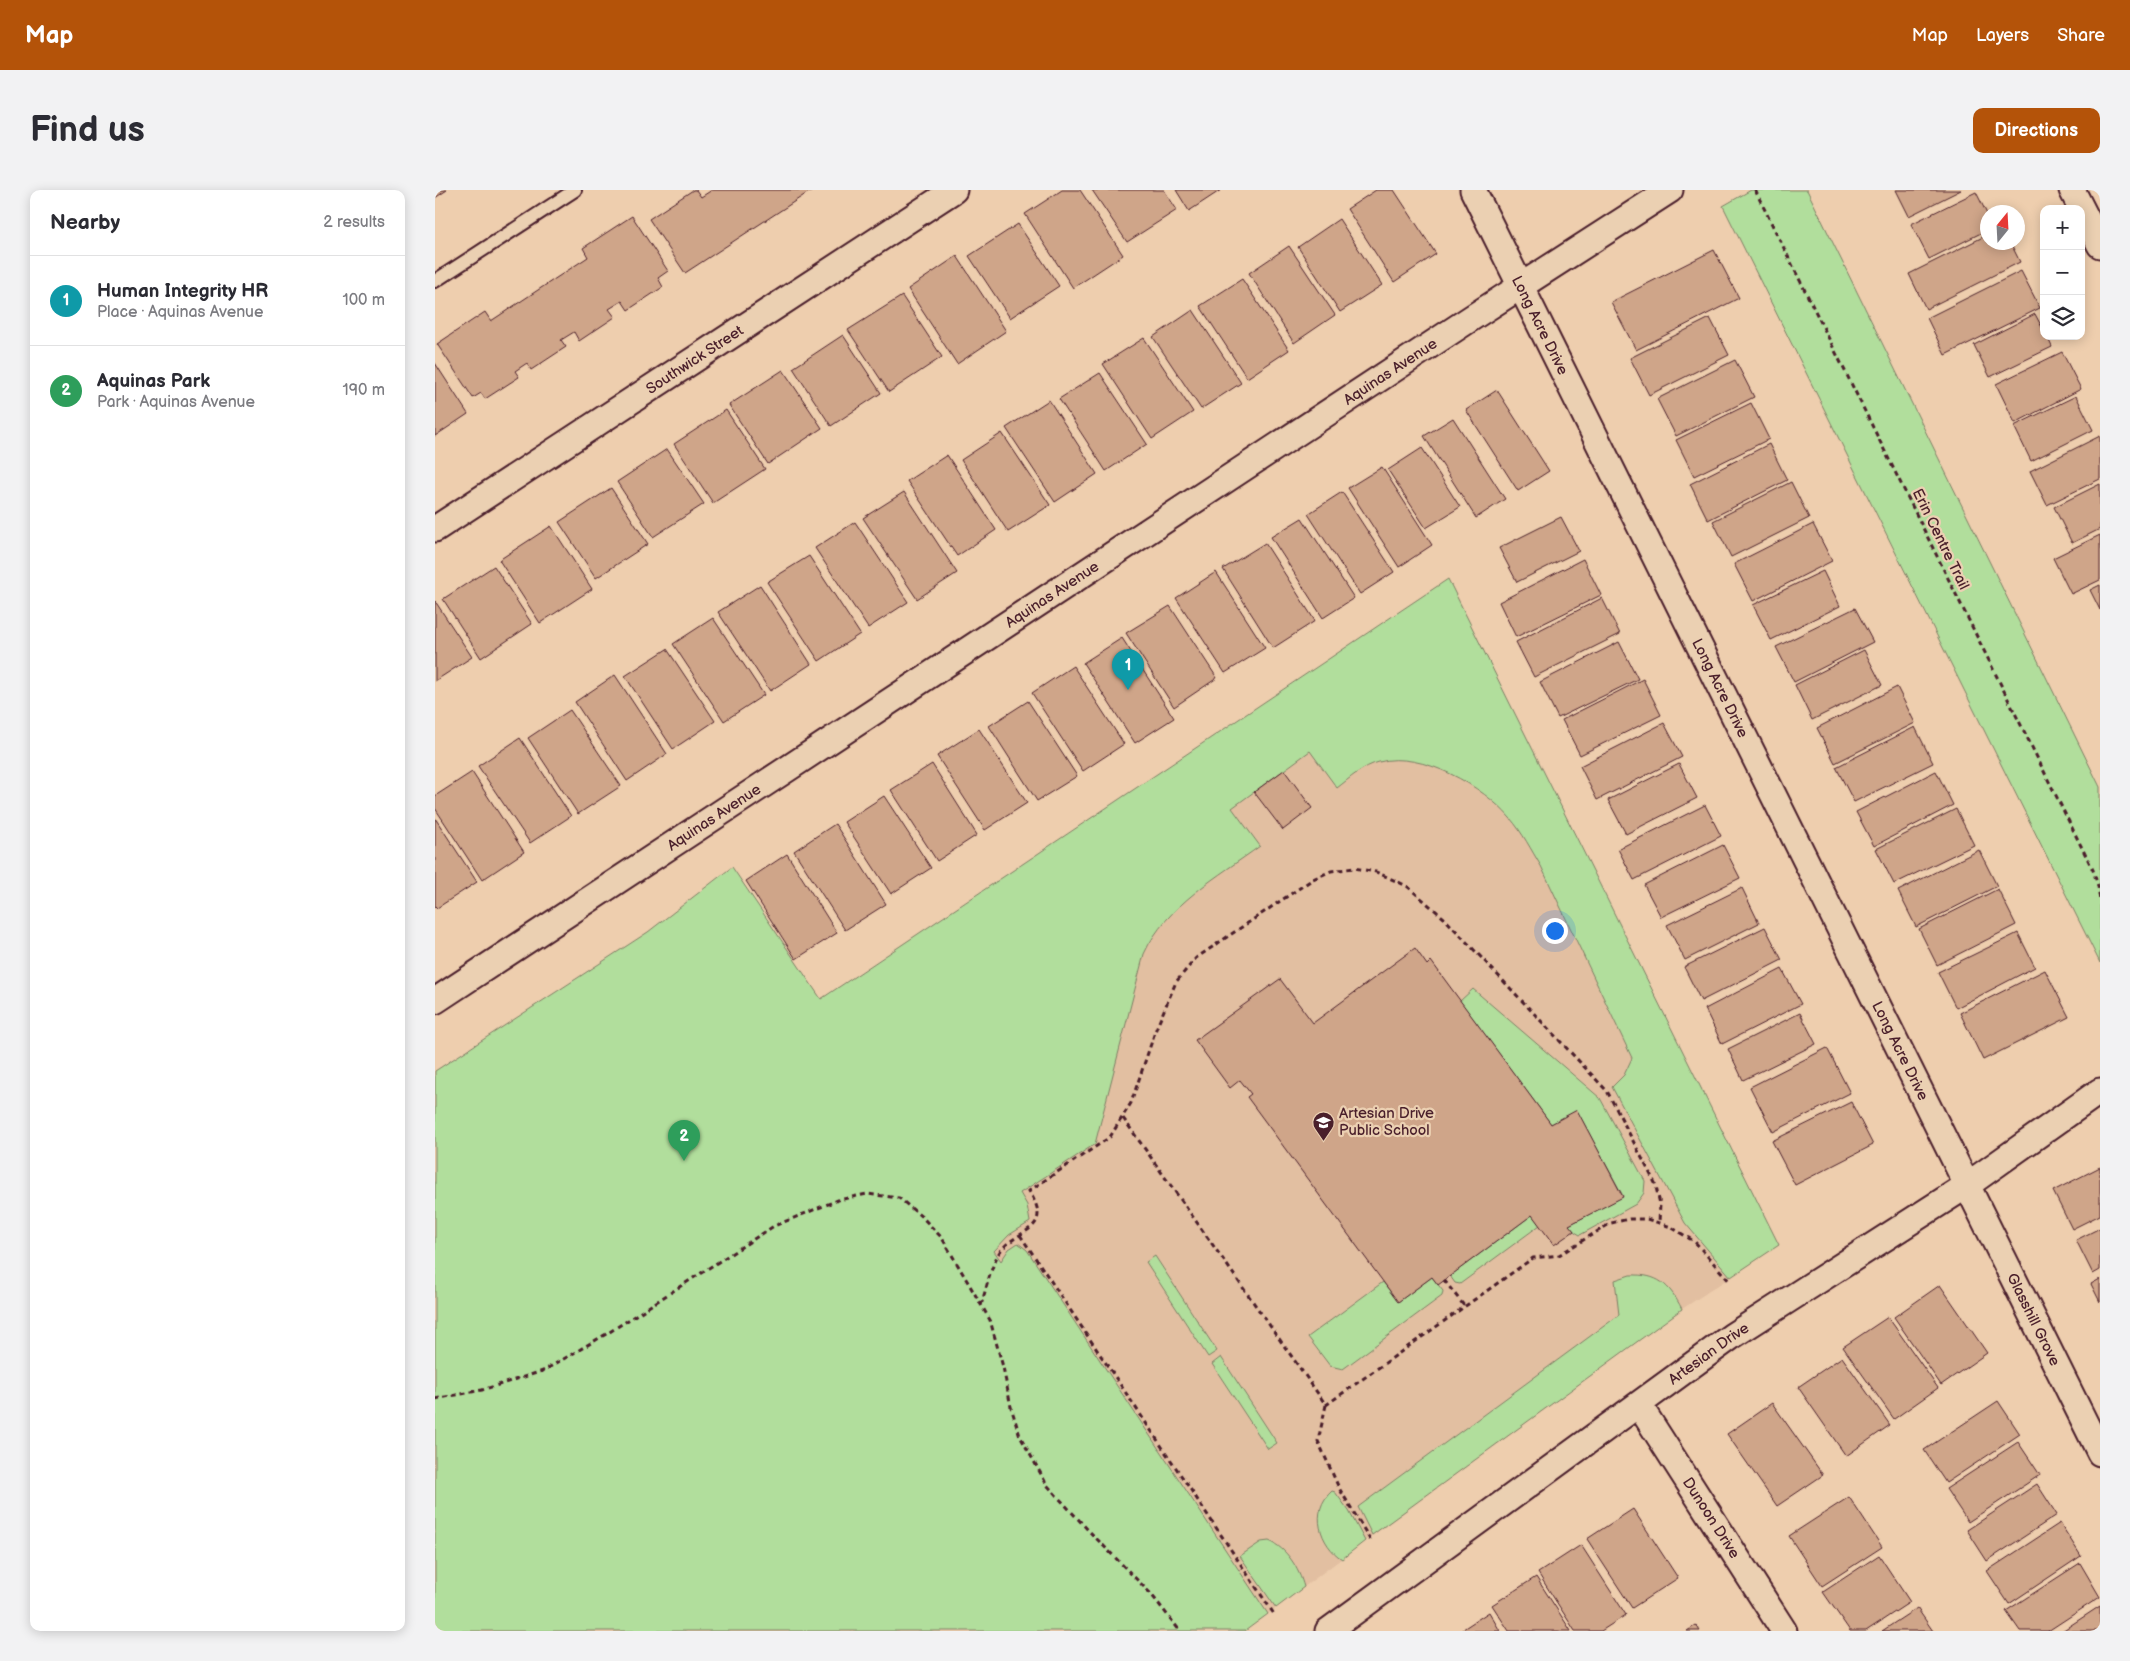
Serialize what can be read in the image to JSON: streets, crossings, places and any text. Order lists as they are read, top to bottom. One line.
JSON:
{"streets":{"street":["Long Acre Drive","Southwick Street","Aquinas Avenue","Glasshill Grove","Artesian Drive","Dunoon Drive"],"path":["Erin Centre Trail"]},"crossings":[["Long Acre Drive","Aquinas Avenue"],["Long Acre Drive","Glasshill Grove"],["Long Acre Drive","Artesian Drive"],["Glasshill Grove","Artesian Drive"],["Artesian Drive","Dunoon Drive"]],"places":{"school or university":["Artesian Drive Public School"]},"north":"top","page":{"header":"Map","nav":["Map","Layers","Share"],"buttons":"Directions","title":"Find us","heading":["Nearby","2 results"],"map_buttons":["+","−"],"list":[{"mark":"1","name":"Human Integrity HR","note":"Place · Aquinas Avenue","value":"100 m"},{"mark":"2","name":"Aquinas Park","note":"Park · Aquinas Avenue","value":"190 m"}],"pins":["1","2"]}}
